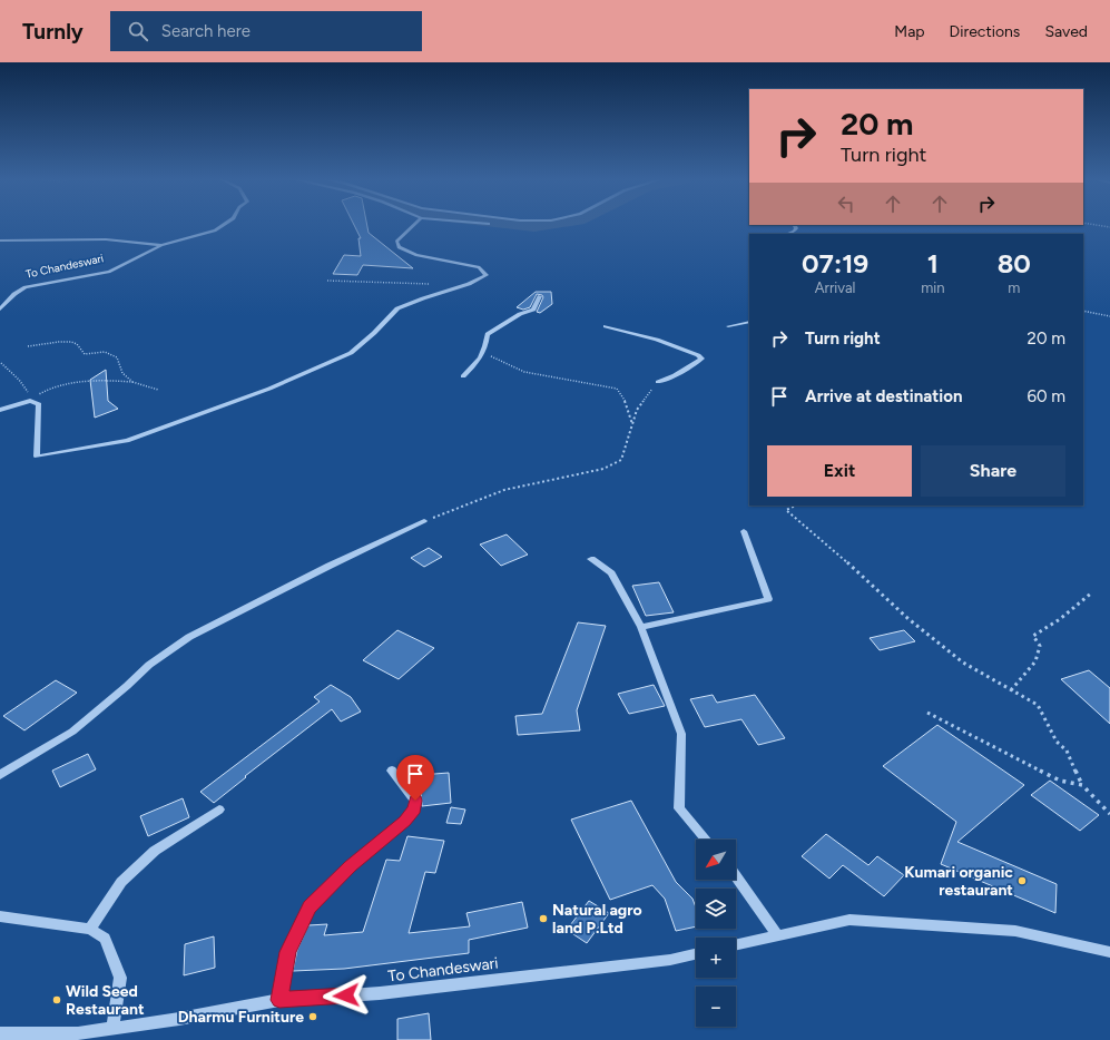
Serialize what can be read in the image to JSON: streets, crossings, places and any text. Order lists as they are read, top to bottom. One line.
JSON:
{"streets":{"street":["To Chandeswari"]},"places":["Kumari organic restaurant","Natural agro land P.Ltd","Wild Seed Restaurant","Dharmu Furniture"],"north":"bottom left","page":{"header":"Turnly","search":"Search here","nav":["Map","Directions","Saved"],"turn":["20 m","Turn right"],"eta":["07:19","Arrival","1","min","80","m"],"list":[{"name":"Turn right","value":"20 m"},{"name":"Arrive at destination","value":"60 m"}],"buttons":["Exit","Share"],"map_buttons":["+","−"]}}
